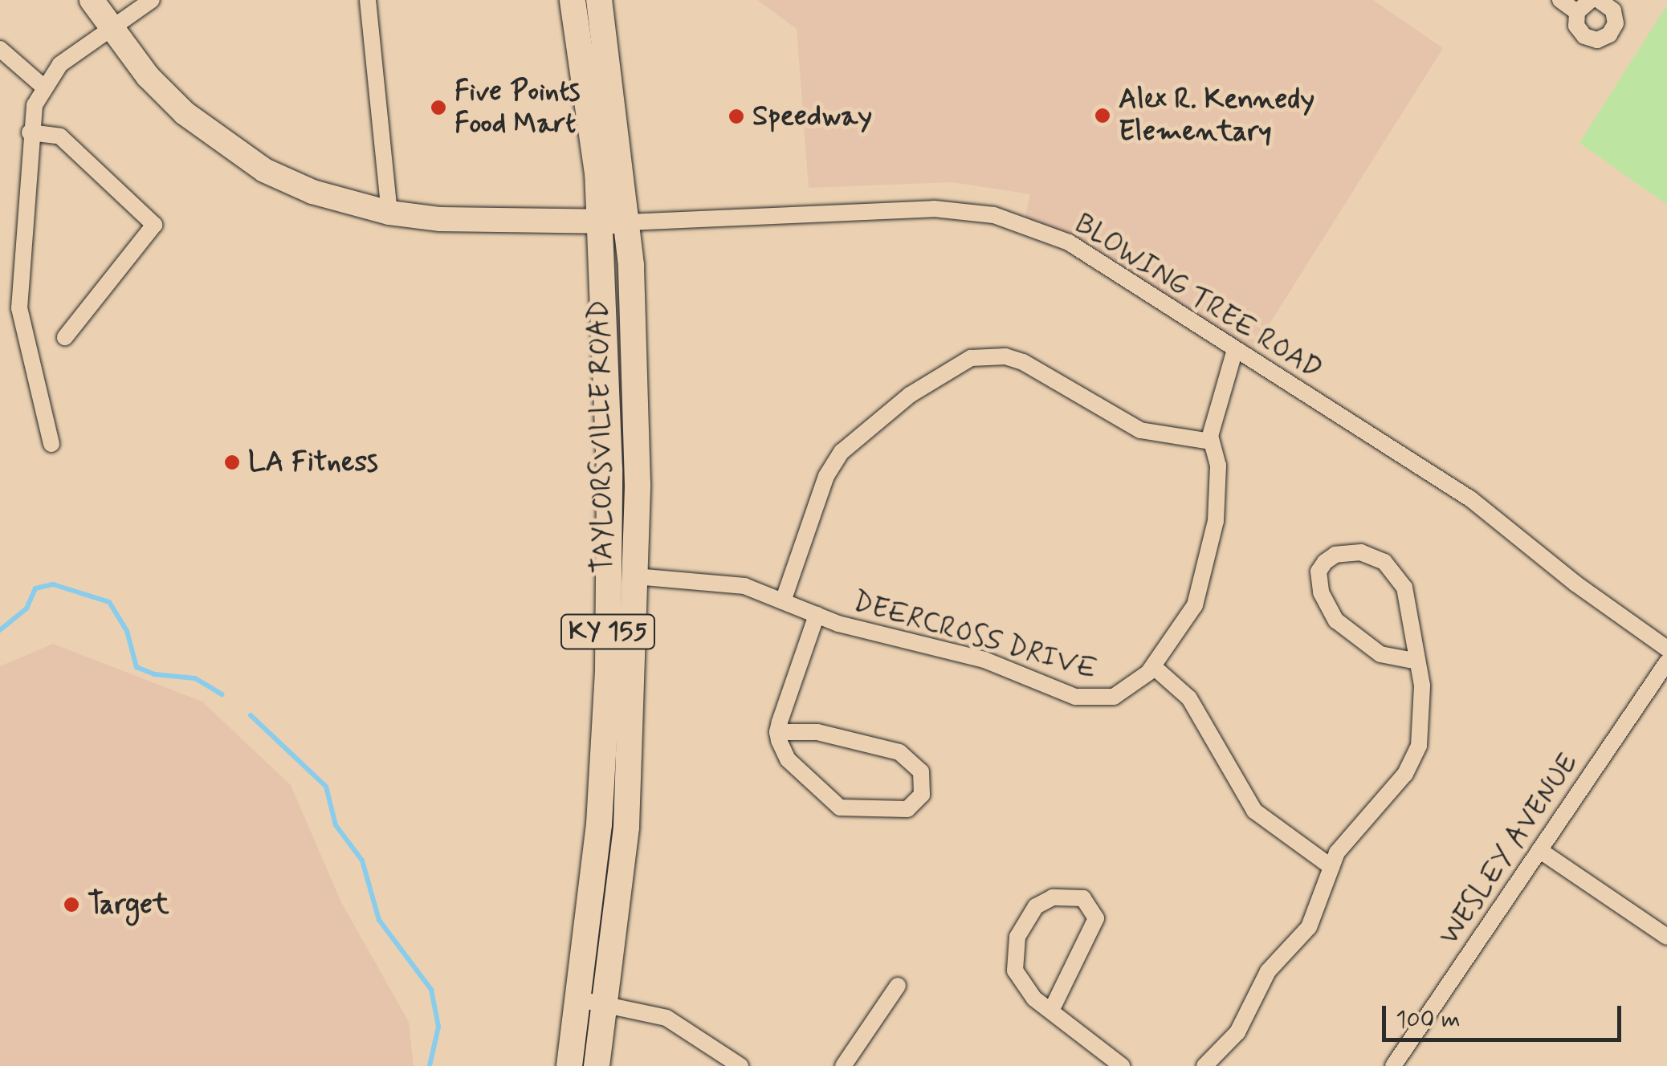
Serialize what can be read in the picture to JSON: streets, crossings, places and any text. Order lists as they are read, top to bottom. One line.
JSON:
{"streets":{"main road":["TAYLORSVILLE ROAD","KY 155"],"street":["BLOWING TREE ROAD","DEERCROSS DRIVE","WESLEY AVENUE"]},"crossings":[["BLOWING TREE ROAD","TAYLORSVILLE ROAD"],["BLOWING TREE ROAD","DEERCROSS DRIVE"],["TAYLORSVILLE ROAD","DEERCROSS DRIVE"]],"places":["Five Points Food Mart","Alex R. Kennedy Elementary","Speedway","LA Fitness","Target"],"scale_bar":"100 m"}
